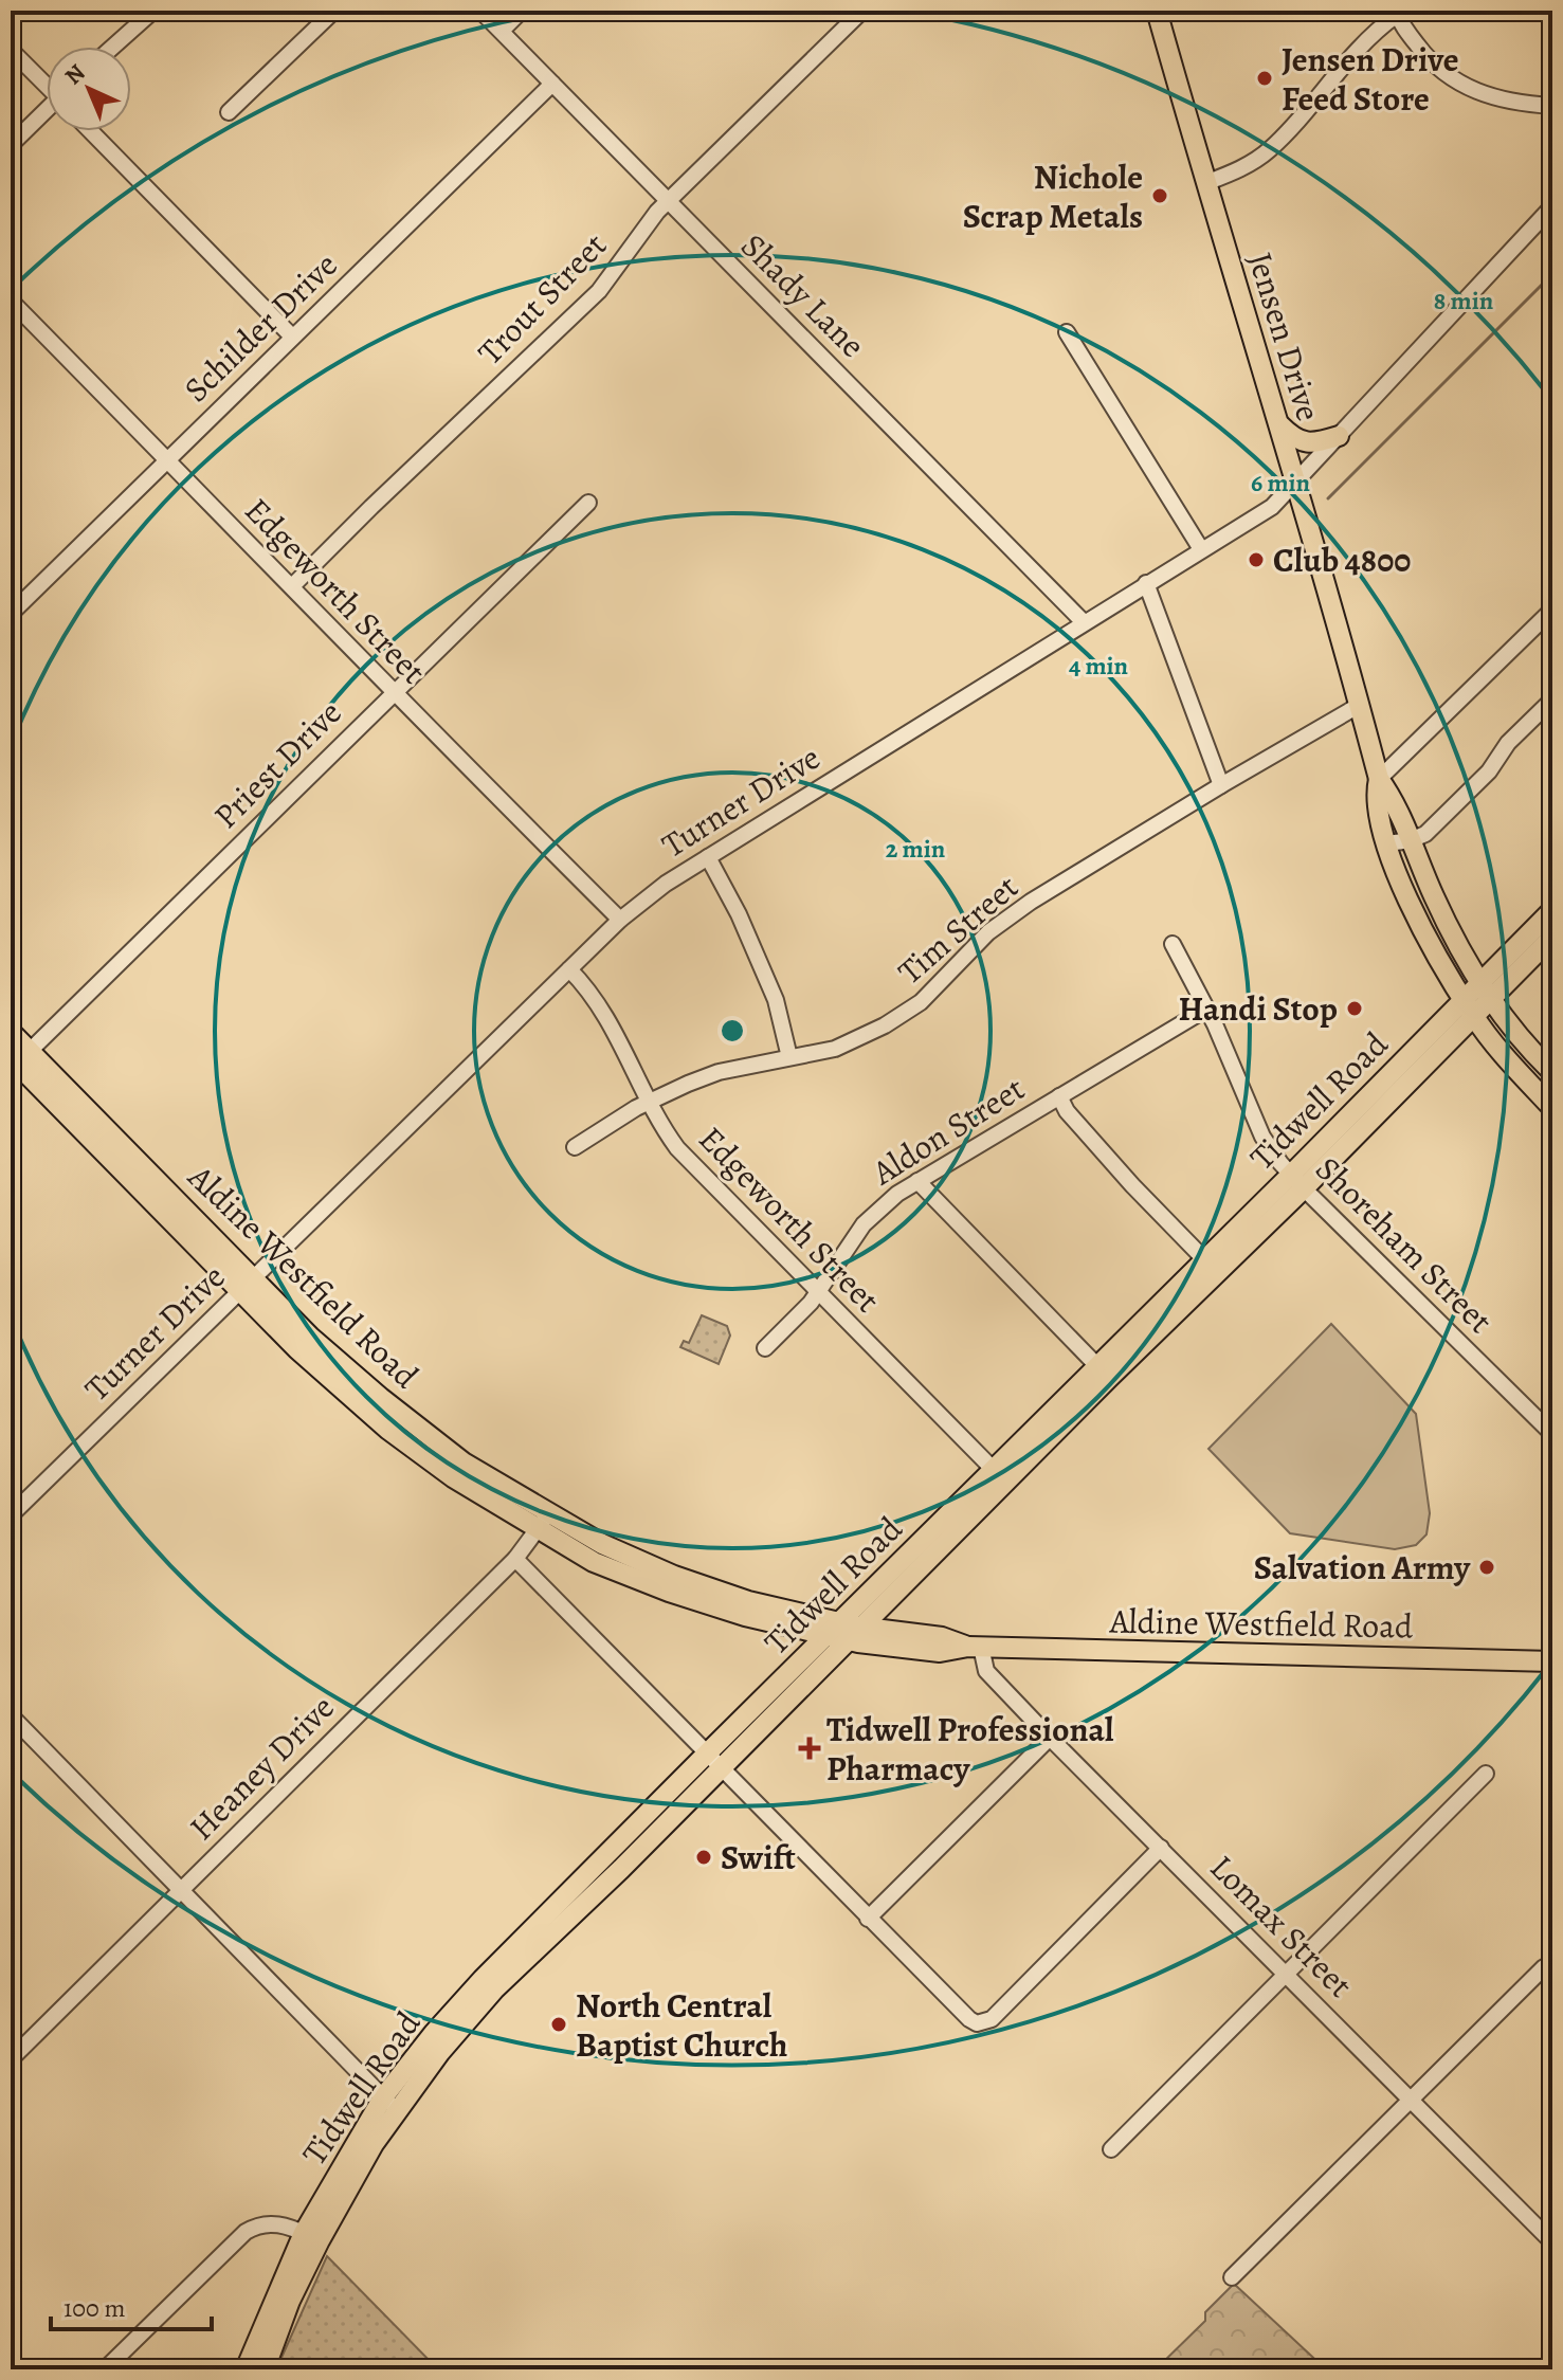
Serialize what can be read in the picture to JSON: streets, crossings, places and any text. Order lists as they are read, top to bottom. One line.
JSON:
{"streets":{"main road":["Jensen Drive","Tidwell Road","Aldine Westfield Road"],"street":["Shady Lane","Trout Street","Schilder Drive","Edgeworth Street","Priest Drive","Turner Drive","Tim Street","Aldon Street","Shoreham Street","Heaney Drive","Lomax Street"]},"crossings":[["Shady Lane","Trout Street"],["Shady Lane","Schilder Drive"],["Shady Lane","Turner Drive"],["Trout Street","Edgeworth Street"],["Schilder Drive","Edgeworth Street"],["Jensen Drive","Turner Drive"],["Jensen Drive","Tim Street"],["Jensen Drive","Tidwell Road"],["Edgeworth Street","Priest Drive"],["Edgeworth Street","Turner Drive"],["Edgeworth Street","Tim Street"],["Edgeworth Street","Tidwell Road"],["Edgeworth Street","Aldon Street"],["Priest Drive","Aldine Westfield Road"],["Turner Drive","Aldine Westfield Road"],["Tidwell Road","Shoreham Street"],["Tidwell Road","Aldine Westfield Road"],["Aldon Street","Shoreham Street"],["Aldine Westfield Road","Heaney Drive"],["Aldine Westfield Road","Lomax Street"]],"places":{"other":["Jensen Drive Feed Store","Nichole Scrap Metals","Club 4800","Handi Stop","Salvation Army","Swift","North Central Baptist Church"],"health":["Tidwell Professional Pharmacy"]},"scale_bar":"100 m","north":"top left","rings":["8 min","6 min","4 min","2 min"]}
